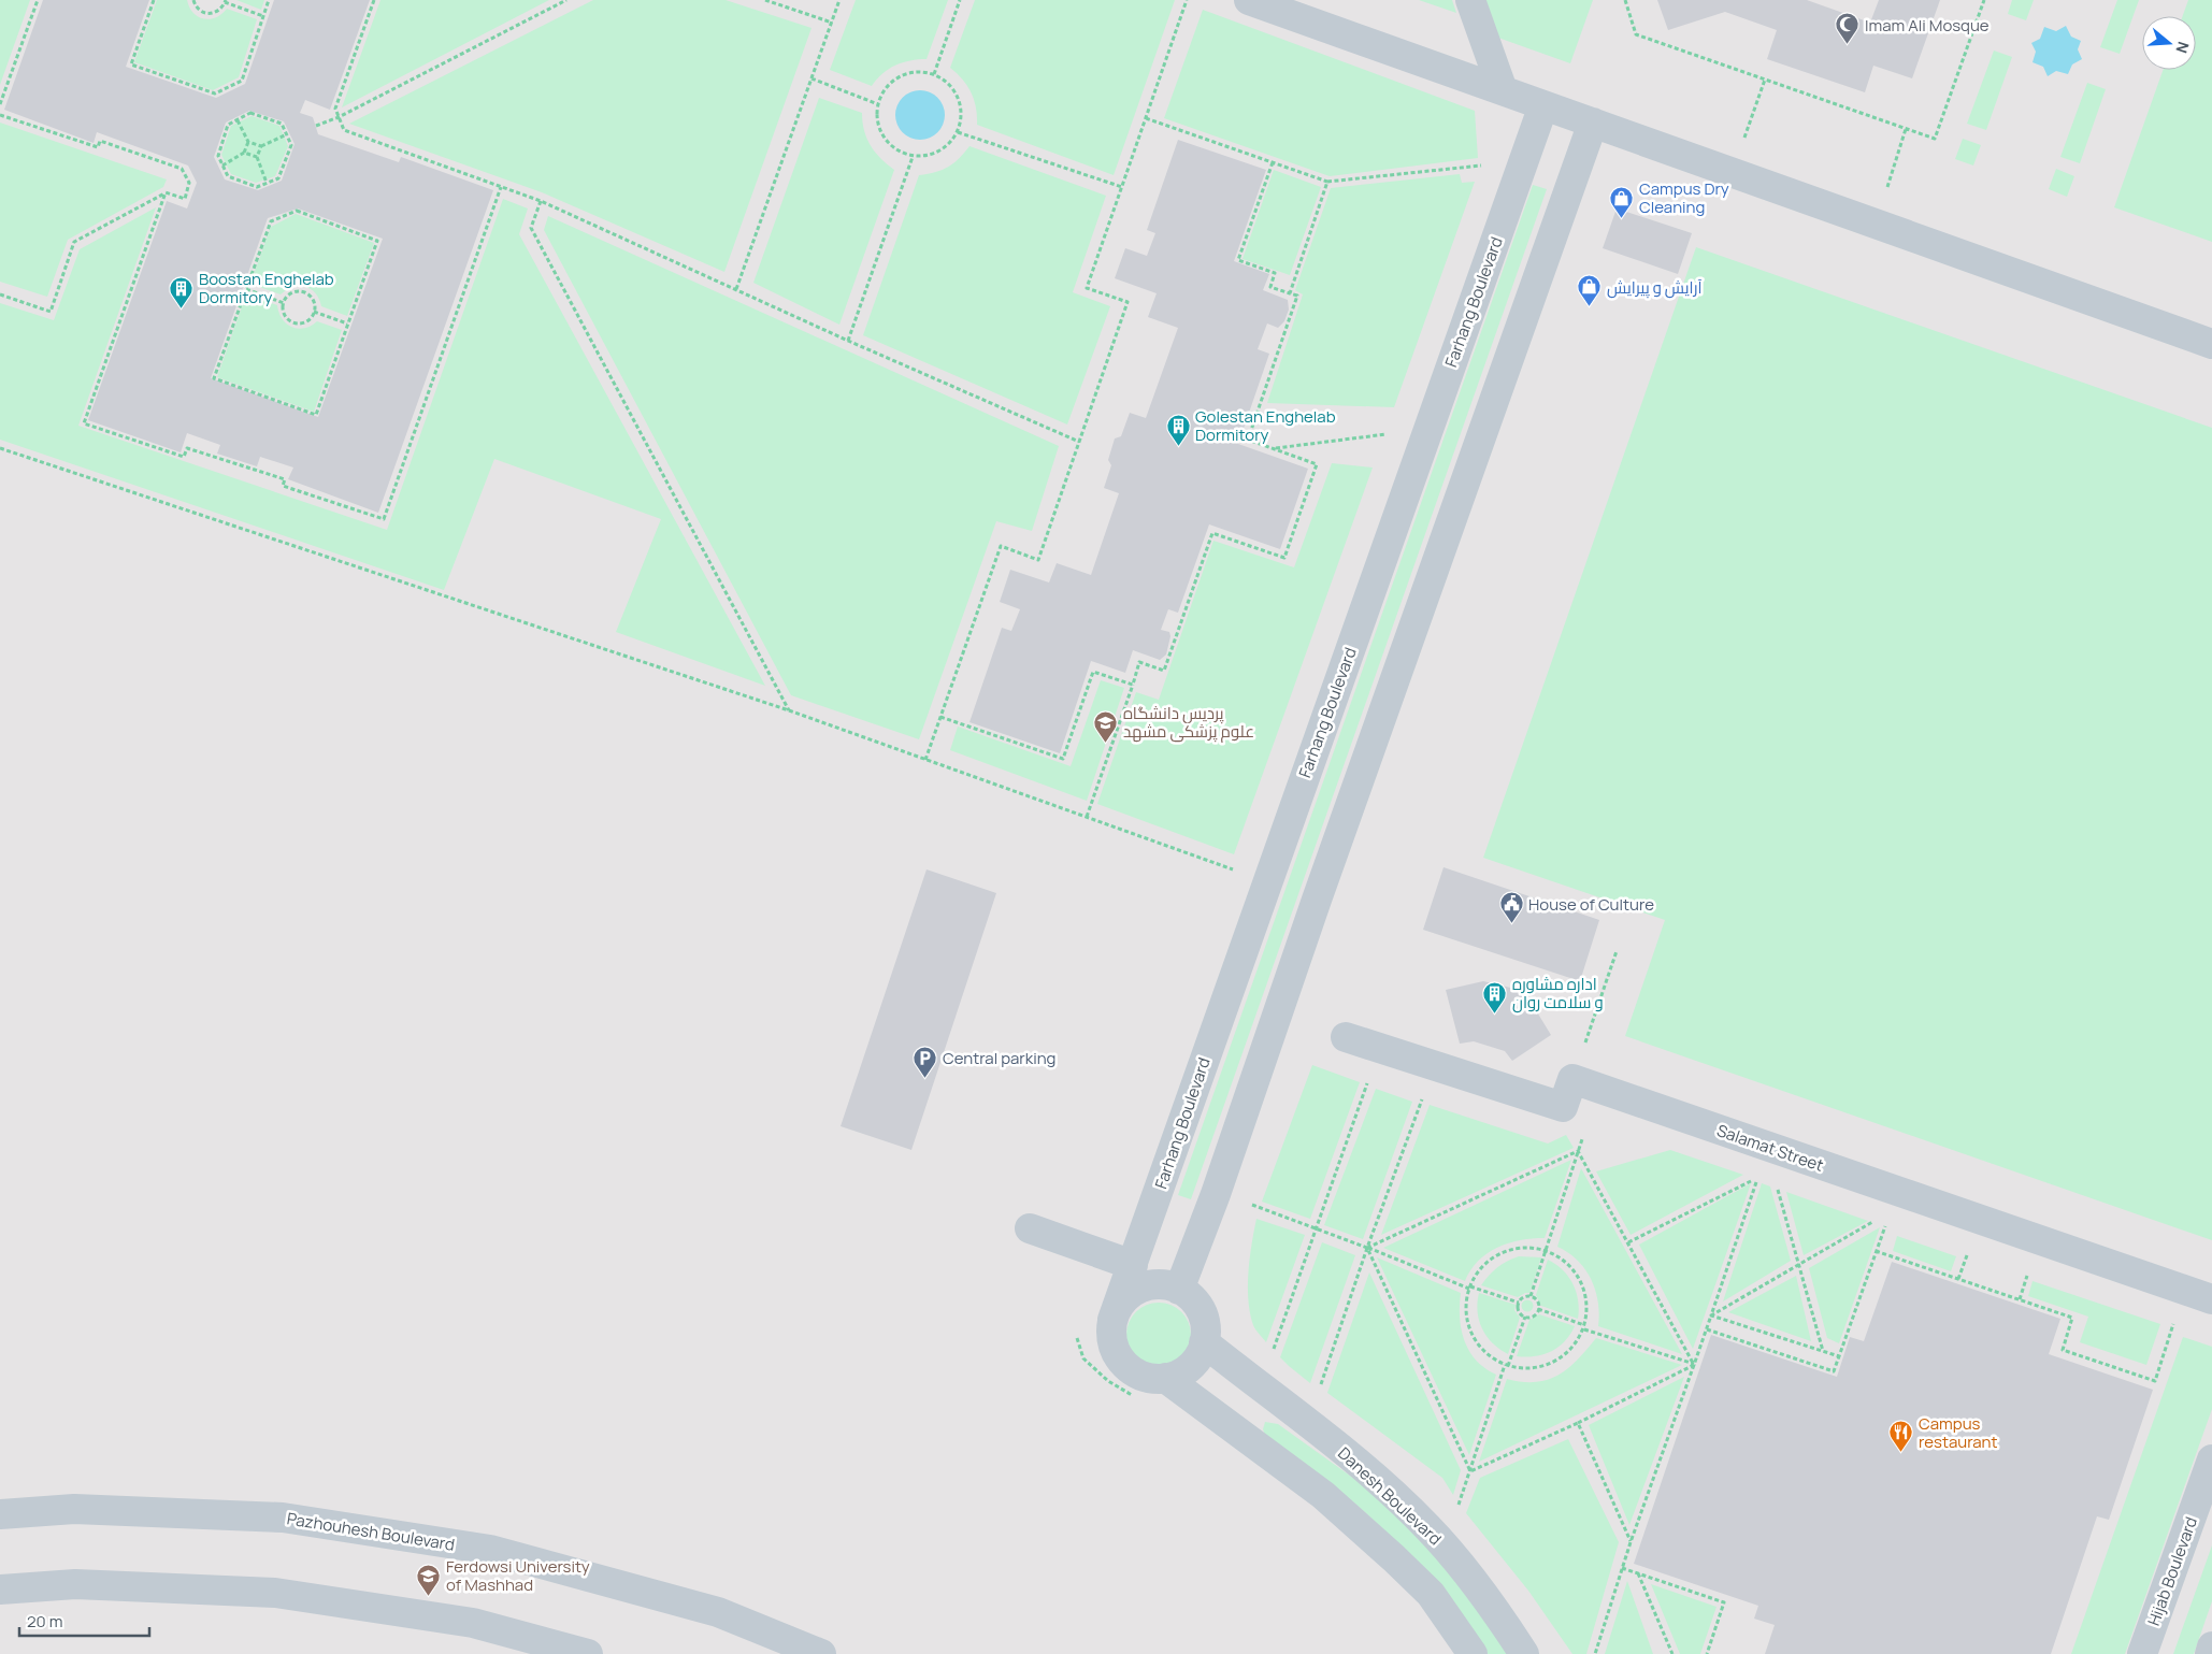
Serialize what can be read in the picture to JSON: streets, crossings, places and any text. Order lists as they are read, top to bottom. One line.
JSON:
{"streets":{"lane":["Farhang Boulevard","Salamat Street","Danesh Boulevard","Pazhouhesh Boulevard","Hijab Boulevard"]},"crossings":[["Farhang Boulevard","Danesh Boulevard"]],"places":{"mosque":["Imam Ali Mosque"],"shop":["Campus Dry Cleaning","آرایش و پیرایش"],"building":["Boostan Enghelab Dormitory","Golestan Enghelab Dormitory","اداره مشاوره و سلامت روان"],"school or university":["پردیس دانشگاه علوم پزشکی مشهد","Ferdowsi University of Mashhad"],"public building":["House of Culture"],"parking":["Central parking"],"restaurant":["Campus restaurant"]},"scale_bar":"20 m","north":"right"}
